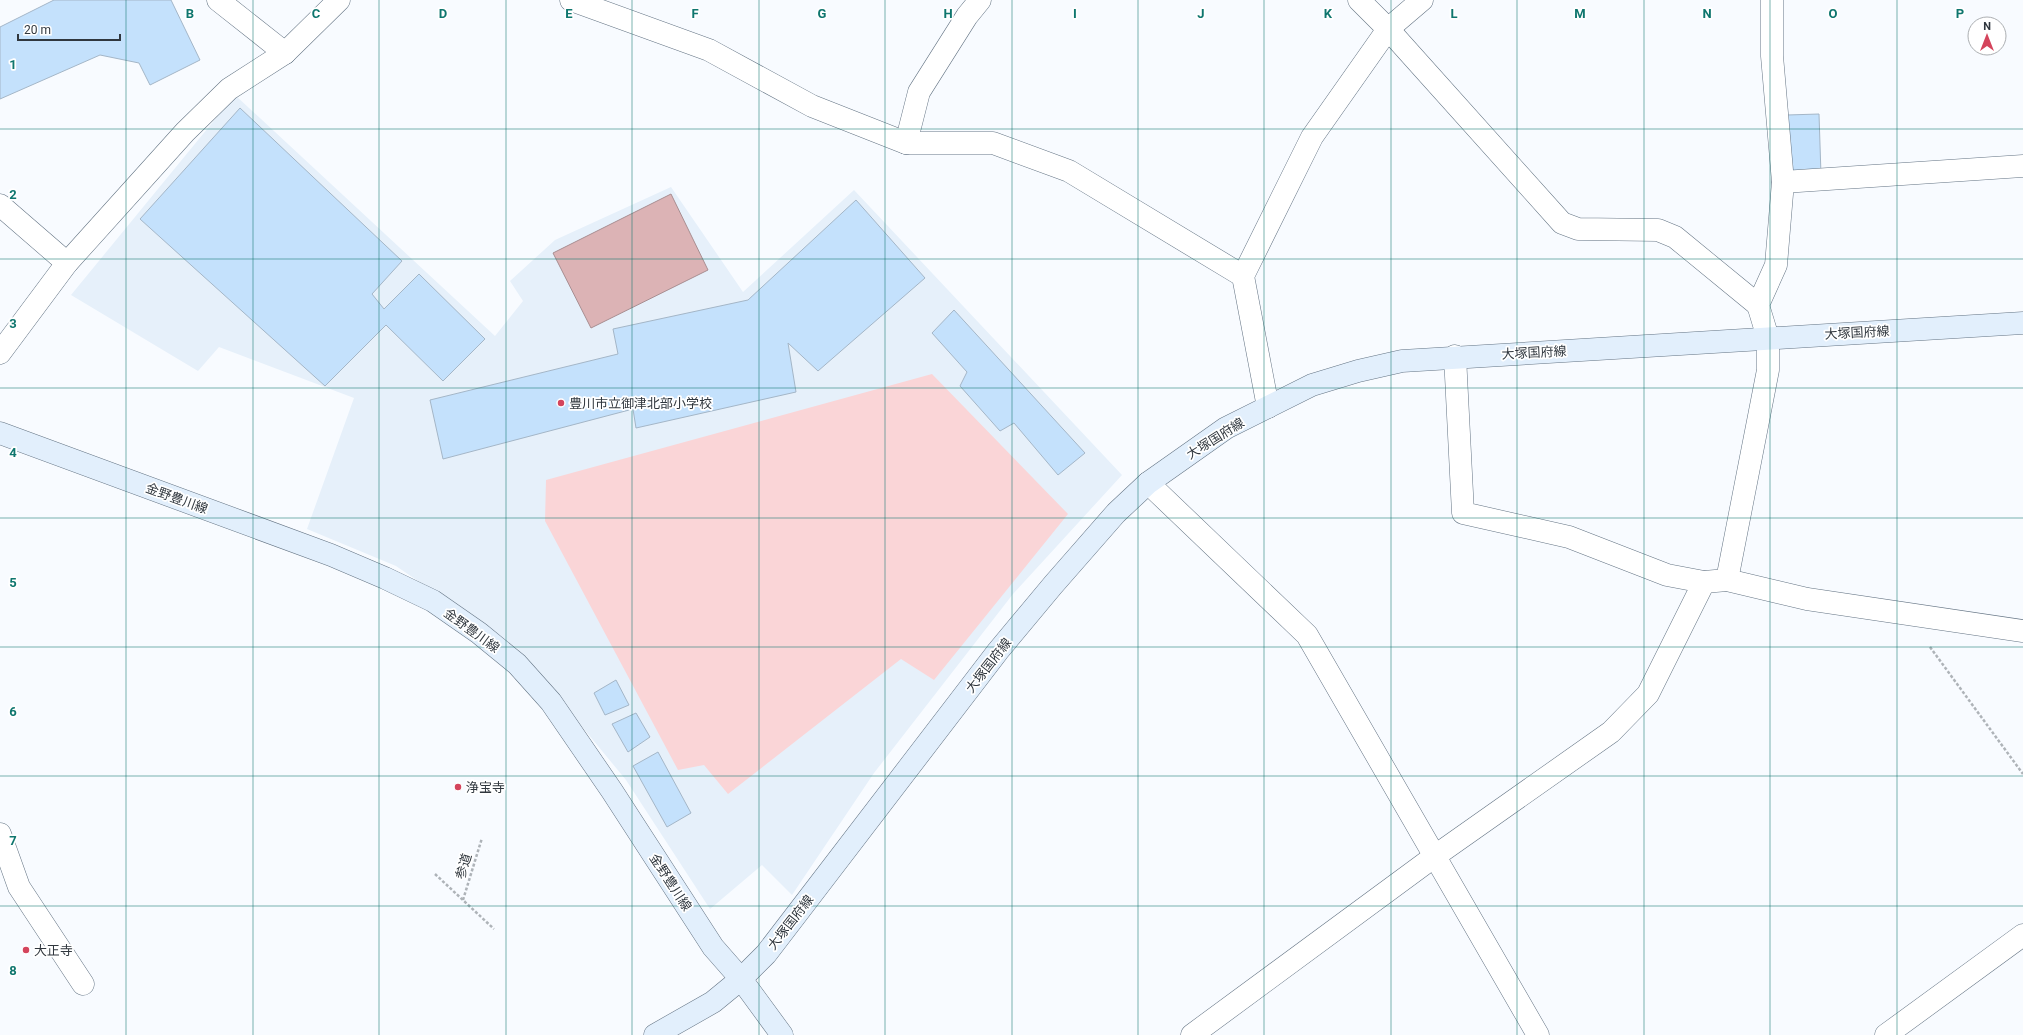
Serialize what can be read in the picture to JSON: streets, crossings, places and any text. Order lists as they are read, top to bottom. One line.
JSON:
{"streets":{"main road":["大塚国府線","金野豊川線"],"path":["参道"]},"crossings":[["大塚国府線","金野豊川線"]],"places":["豊川市立御津北部小学校","浄宝寺","大正寺"],"scale_bar":"20 m","north":"top","grid":{"columns":["B","C","D","E","F","G","H","I","J","K","L","M","N","O","P"],"rows":["1","2","3","4","5","6","7","8"]}}
